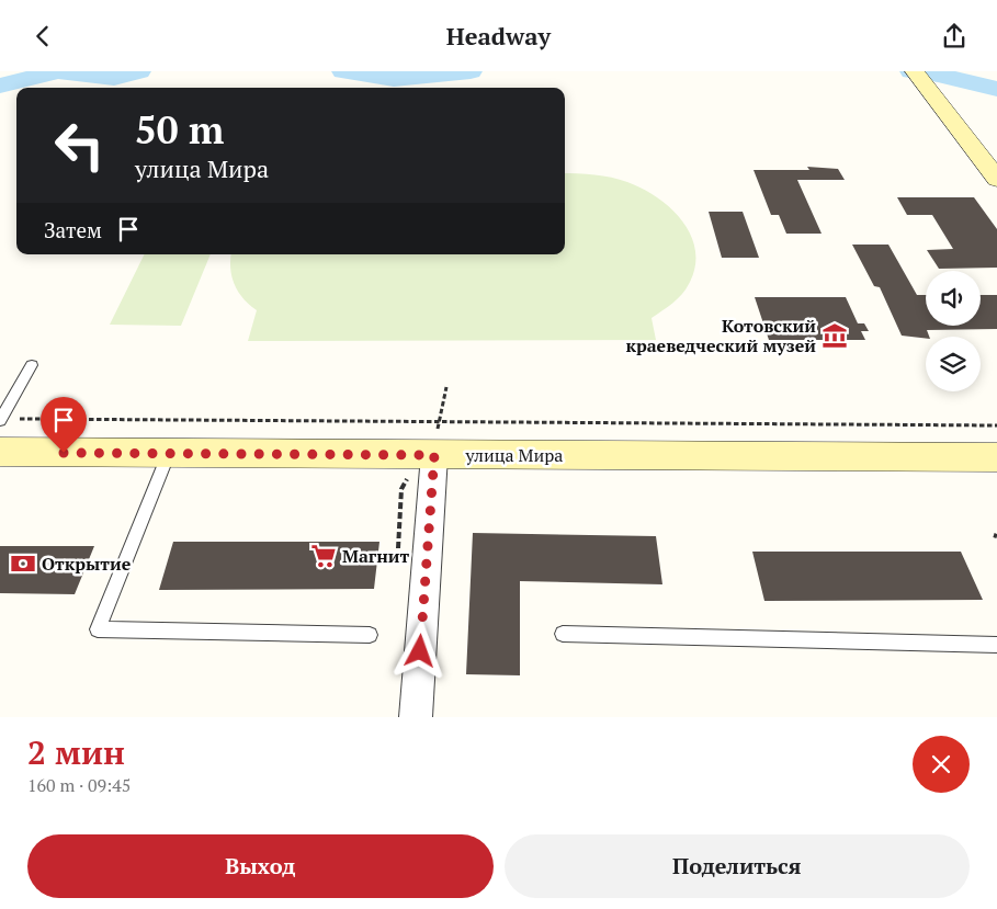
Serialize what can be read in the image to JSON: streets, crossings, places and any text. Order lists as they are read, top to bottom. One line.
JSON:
{"streets":{"street":["улица Мира"]},"places":{"museum":["Котовский краеведческий музей"],"supermarket":["Магнит"],"bank":["Открытие"]},"page":{"header":"Headway","turn":["50 m","улица Мира"],"then":"Затем","heading":["2 мин","160 m · 09:45"],"buttons":["Выход","Поделиться"]}}
